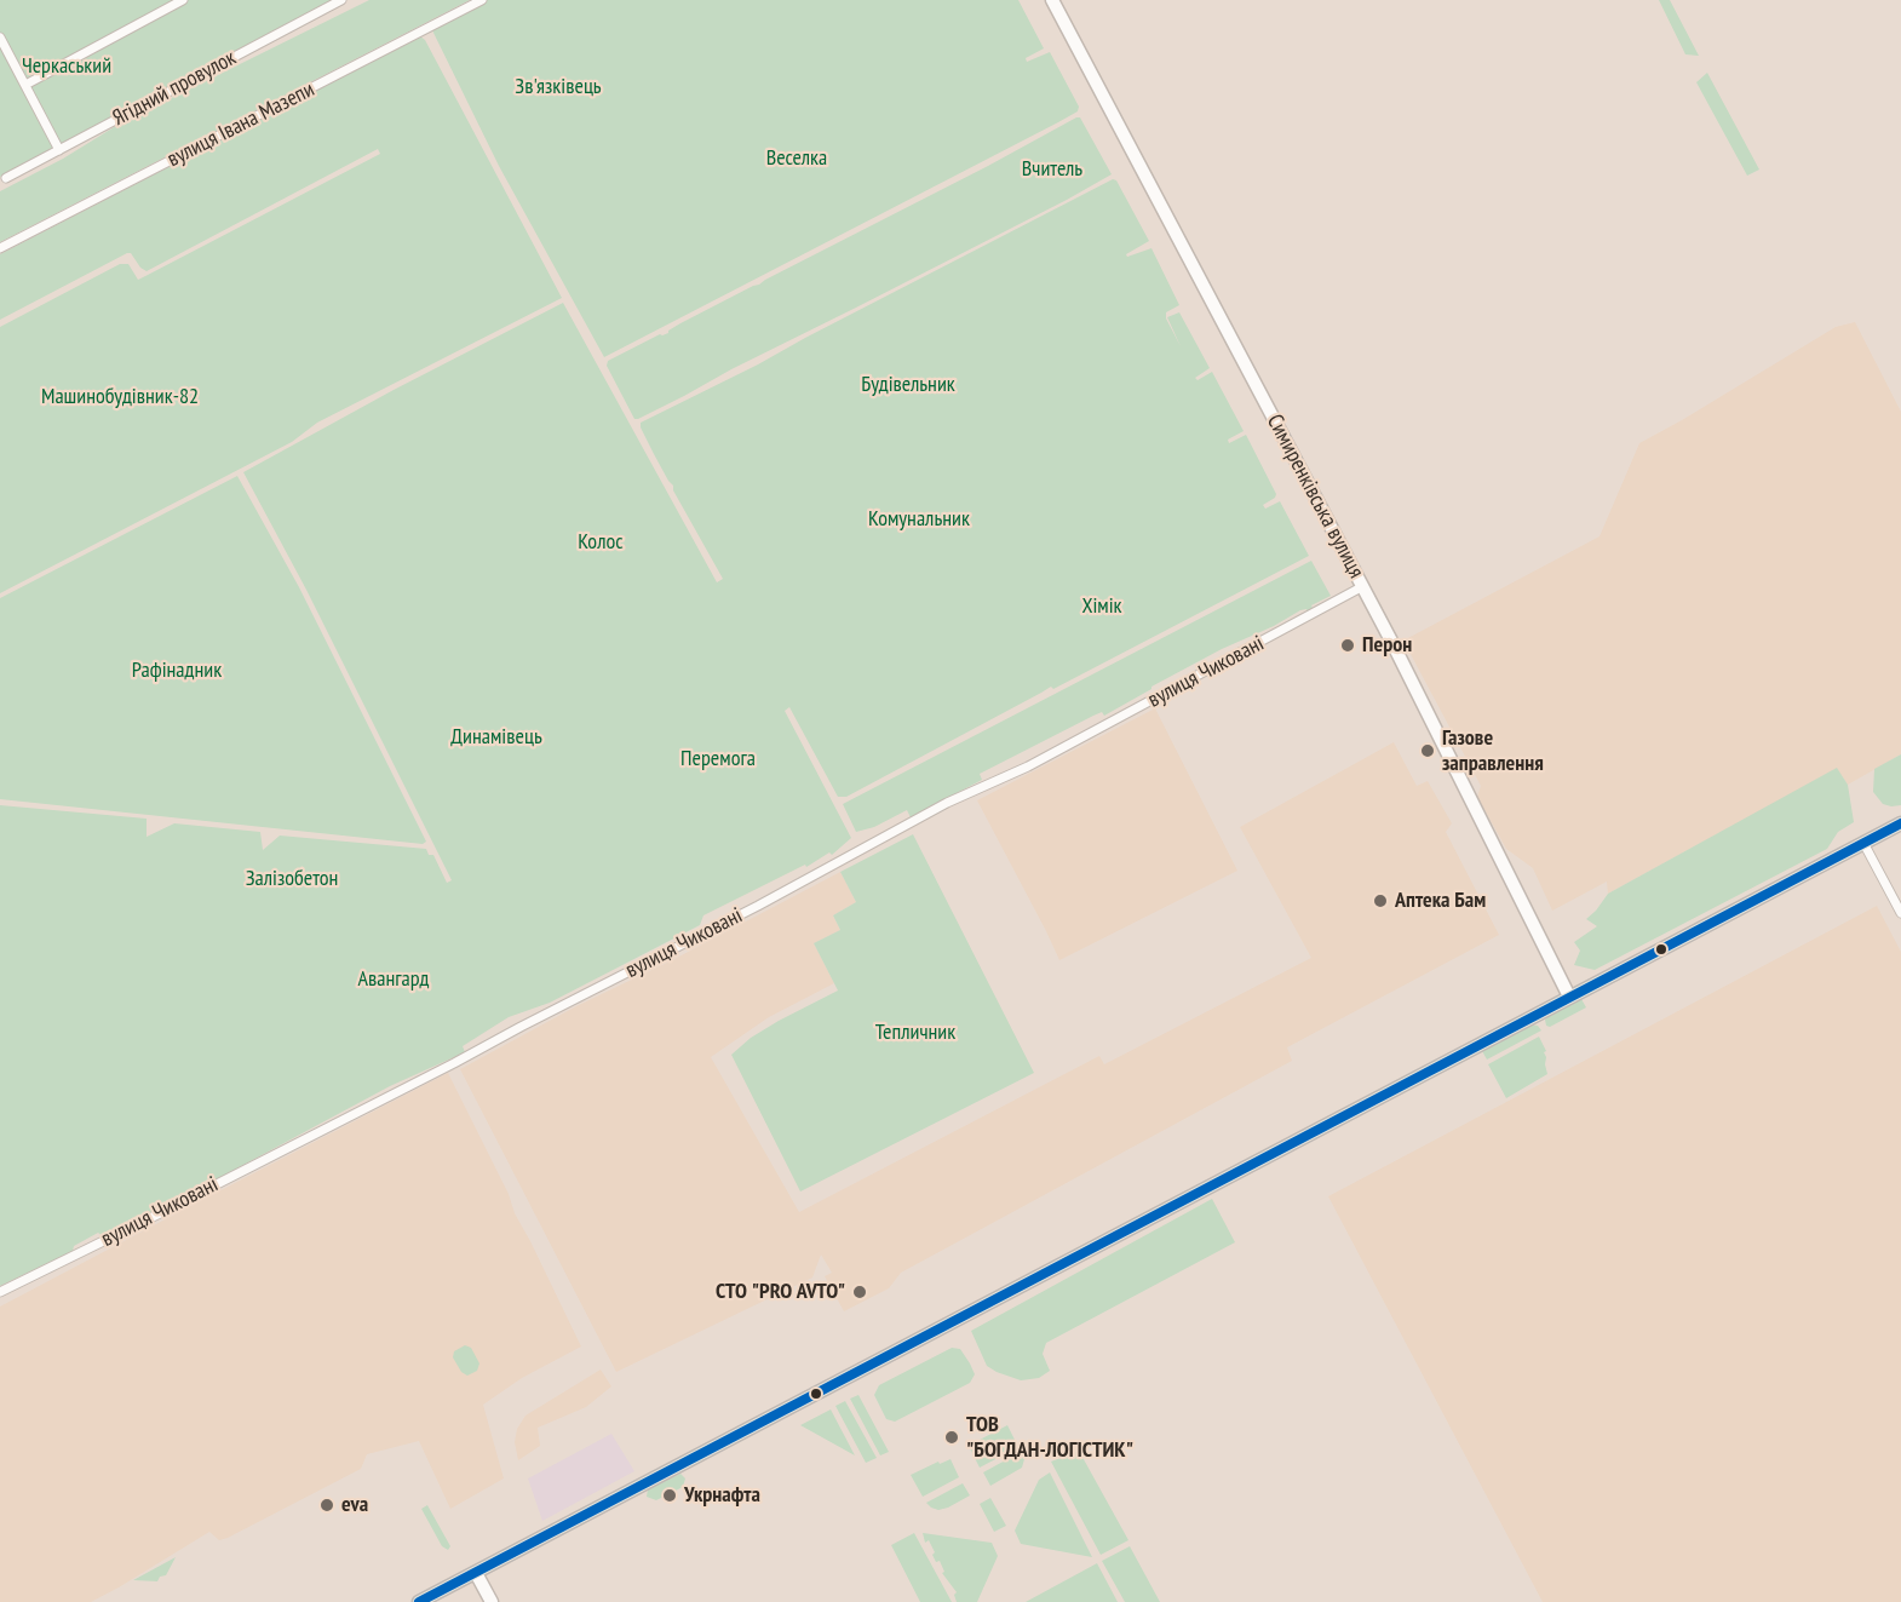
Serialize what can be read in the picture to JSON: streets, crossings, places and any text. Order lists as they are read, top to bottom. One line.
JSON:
{"streets":{"main road":["Симиренківська вулиця"],"street":["Ягідний провулок","вулиця Івана Мазепи","вулиця Чиковані"]},"crossings":[["Симиренківська вулиця","вулиця Чиковані"]],"parks":["Черкаський","Зв'язківець","Веселка","Вчитель","Будівельник","Машинобудівник-82","Комунальник","Колос","Хімік","Рафінадник","Динамівець","Перемога","Залізобетон","Авангард","Тепличник"],"places":["Перон","Газове заправлення","Аптека Бам","СТО \"PRO AVTO\"","ТОВ \"БОГДАН-ЛОГІСТИК\"","Укрнафта","eva"]}
